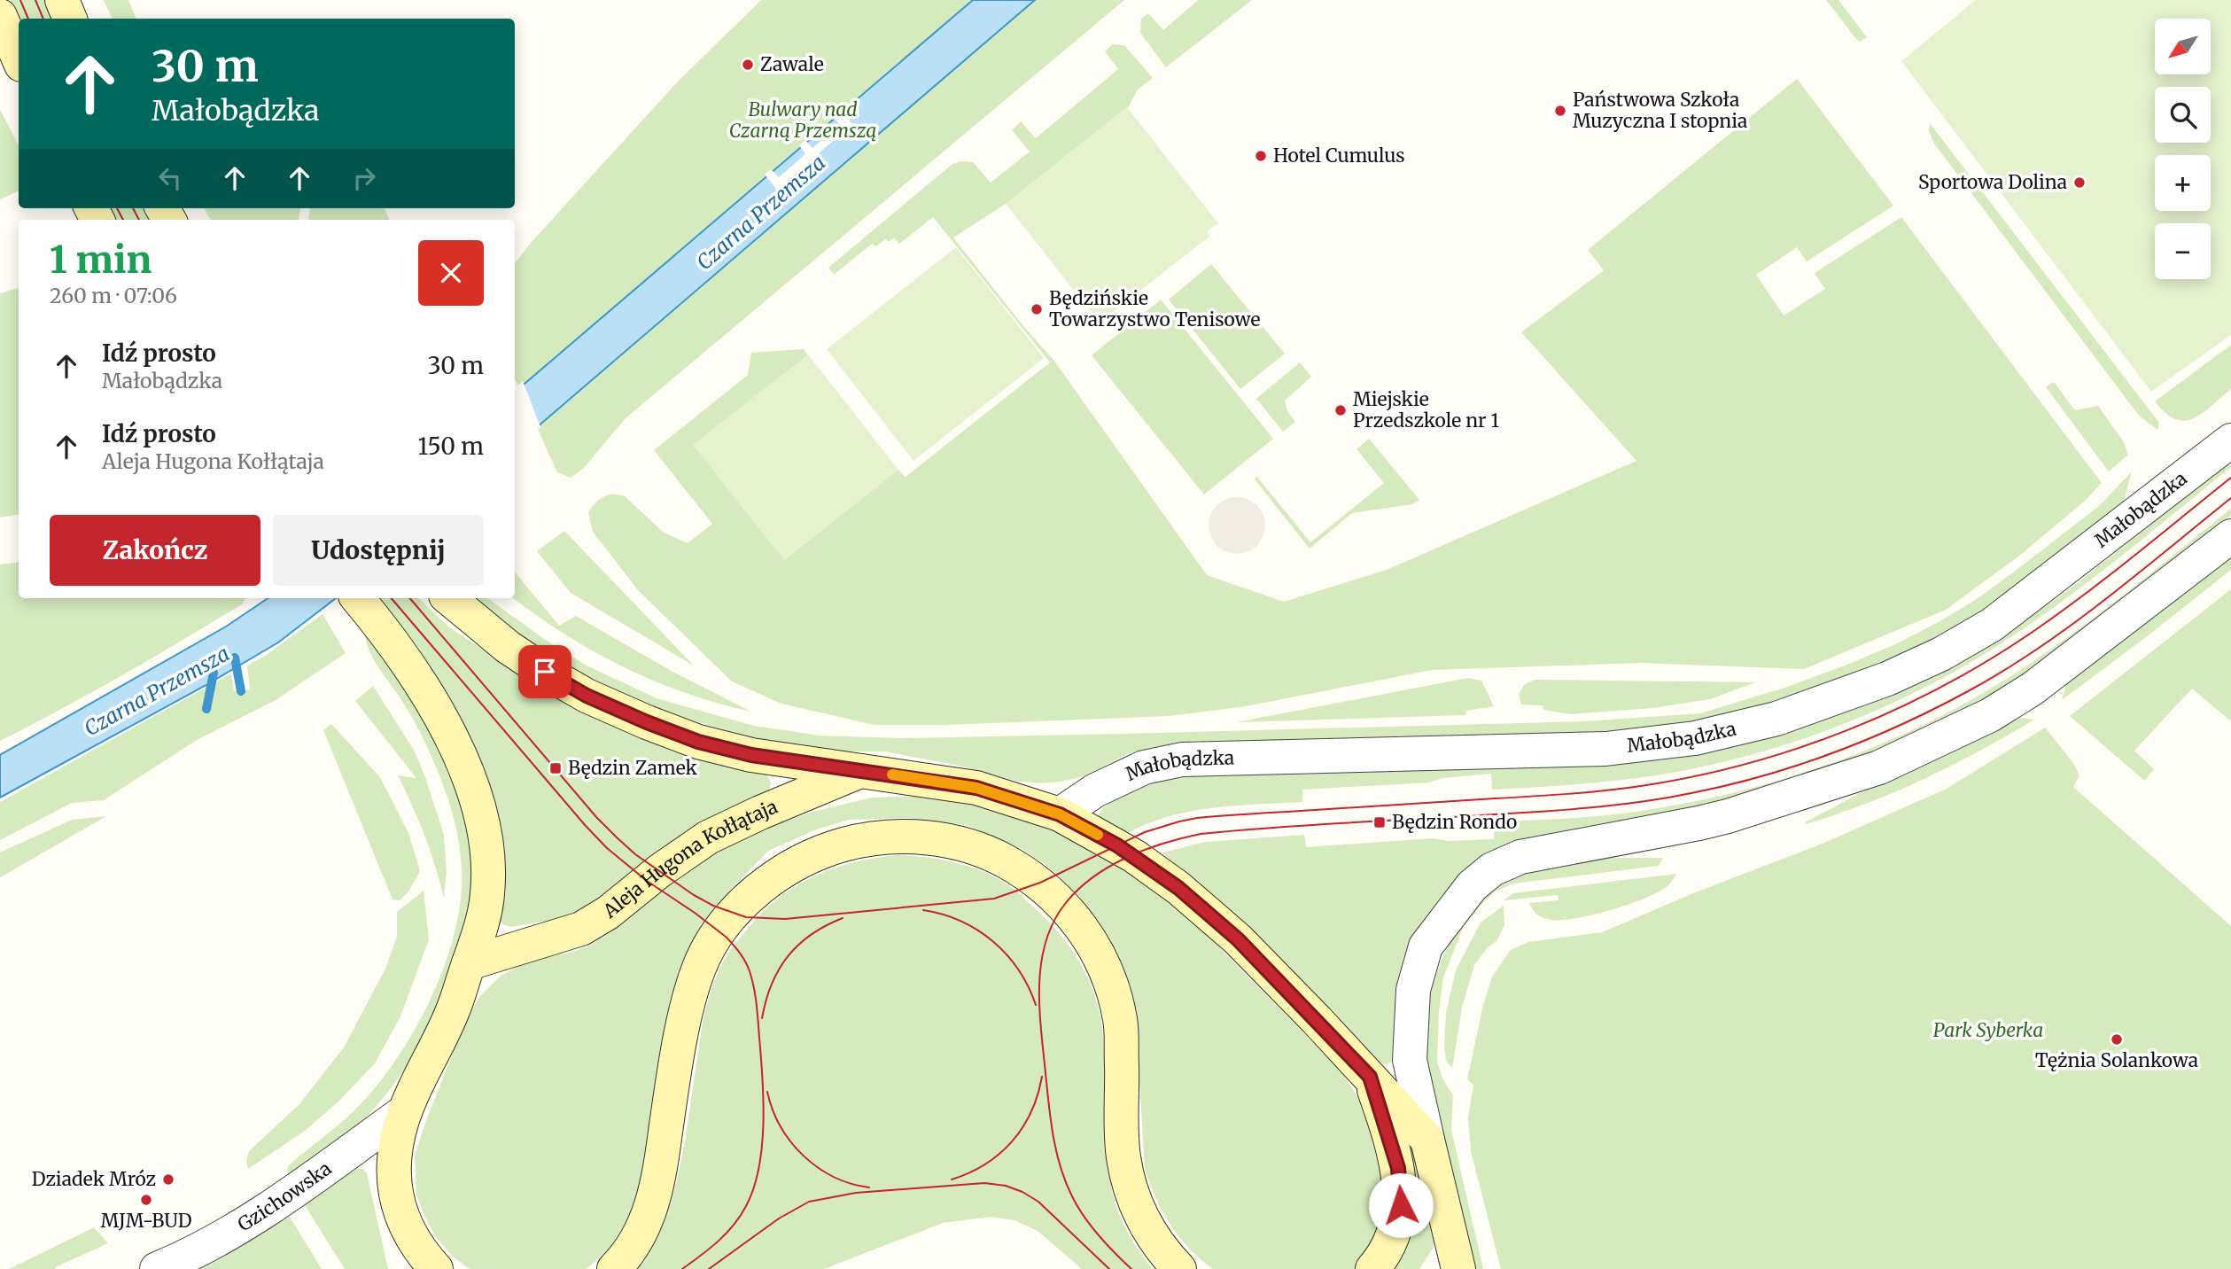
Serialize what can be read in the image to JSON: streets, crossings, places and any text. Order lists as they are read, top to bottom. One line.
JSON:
{"streets":{"main road":["Aleja Hugona Kołłątaja"],"street":["Małobądzka","Gzichowska"]},"water":["Czarna Przemsza"],"parks":["Bulwary nad Czarną Przemszą","Park Syberka"],"places":{"other":["Zawale","Państwowa Szkoła Muzyczna I stopnia","Hotel Cumulus","Sportowa Dolina","Będzińskie Towarzystwo Tenisowe","Miejskie Przedszkole nr 1","Tężnia Solankowa","Dziadek Mróz","MJM-BUD"],"transit":["Będzin Zamek","Będzin Rondo"]},"north":"bottom left","page":{"map_buttons":["+","−"],"turn":["30 m","Małobądzka"],"heading":["1 min","260 m · 07:06"],"list":[{"name":"Idź prosto","note":"Małobądzka","value":"30 m"},{"name":"Idź prosto","note":"Aleja Hugona Kołłątaja","value":"150 m"}],"buttons":["Zakończ","Udostępnij"]}}
